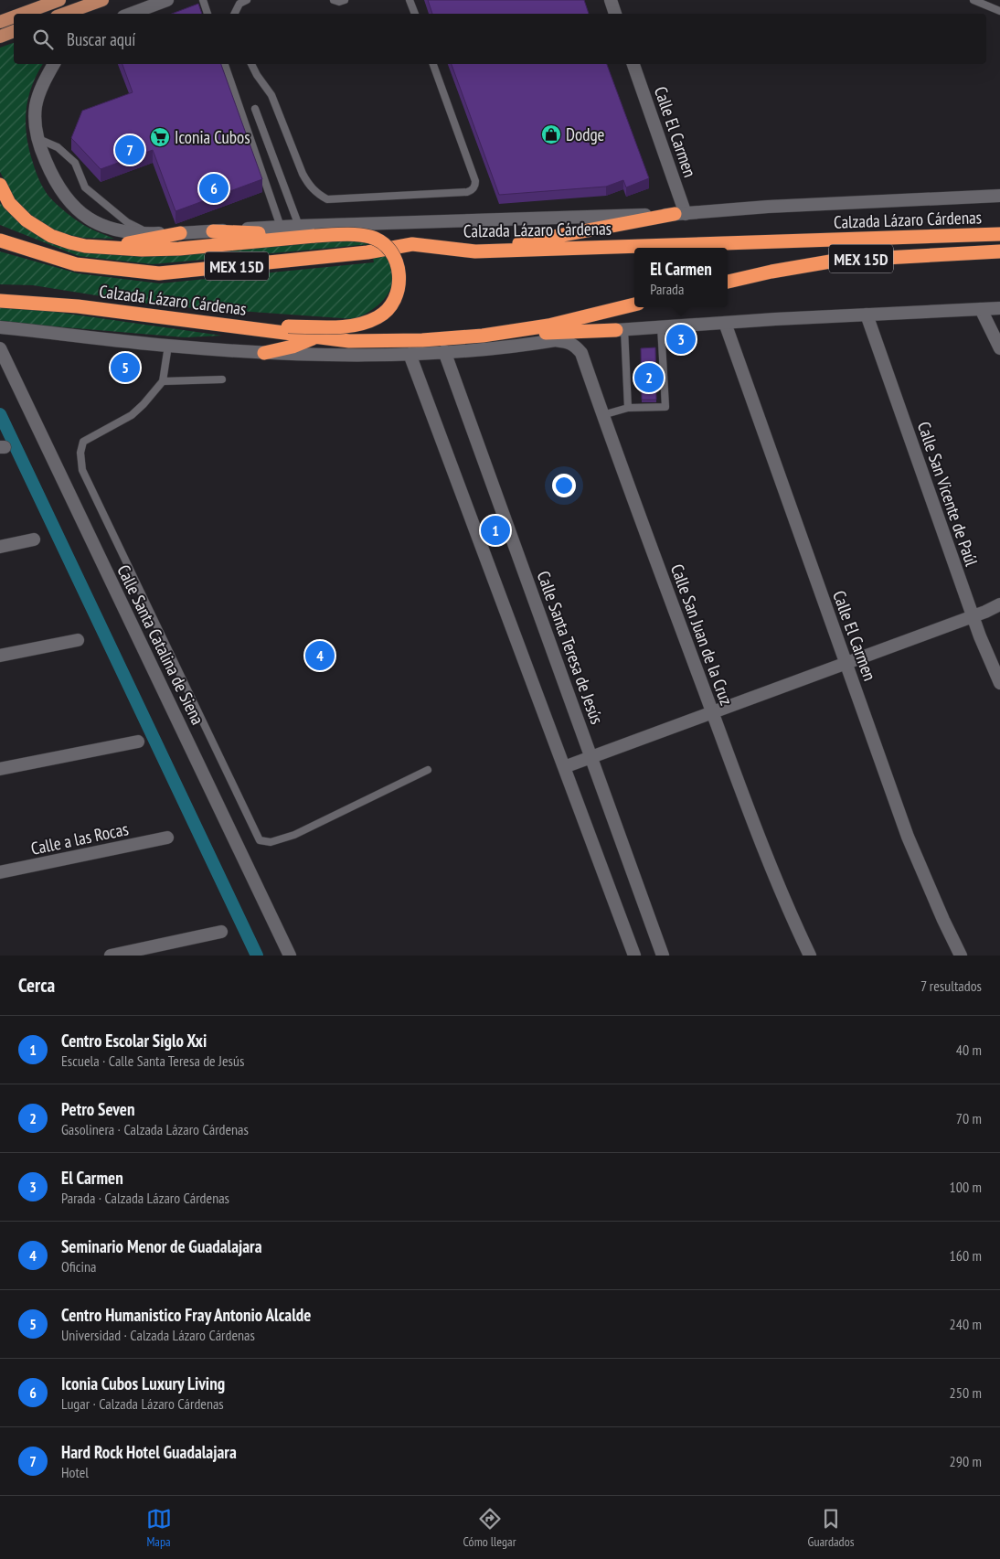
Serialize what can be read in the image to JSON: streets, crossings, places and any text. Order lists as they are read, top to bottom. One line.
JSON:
{"streets":{"highway":["Calzada Lázaro Cárdenas","MEX 15D"],"street":["Calle El Carmen","Calle San Vicente de Paúl","Calle San Juan de la Cruz","Calle Santa Catalina de Siena","Calle Santa Teresa de Jesús","Calle a las Rocas"]},"crossings":[["Calle El Carmen","Calzada Lázaro Cárdenas"]],"places":{"shop":["Dodge"],"supermarket":["Iconia Cubos"]},"page":{"search":"Buscar aquí","pins":["7","6","3","5","2","1","4"],"popup":["El Carmen","Parada"],"heading":["Cerca","7 resultados"],"list":[{"mark":"1","name":"Centro Escolar Siglo Xxi","note":"Escuela · Calle Santa Teresa de Jesús","value":"40 m"},{"mark":"2","name":"Petro Seven","note":"Gasolinera · Calzada Lázaro Cárdenas","value":"70 m"},{"mark":"3","name":"El Carmen","note":"Parada · Calzada Lázaro Cárdenas","value":"100 m"},{"mark":"4","name":"Seminario Menor de Guadalajara","note":"Oficina","value":"160 m"},{"mark":"5","name":"Centro Humanistico Fray Antonio Alcalde","note":"Universidad · Calzada Lázaro Cárdenas","value":"240 m"},{"mark":"6","name":"Iconia Cubos Luxury Living","note":"Lugar · Calzada Lázaro Cárdenas","value":"250 m"},{"mark":"7","name":"Hard Rock Hotel Guadalajara","note":"Hotel","value":"290 m"}],"nav":["Mapa","Cómo llegar","Guardados"]}}
